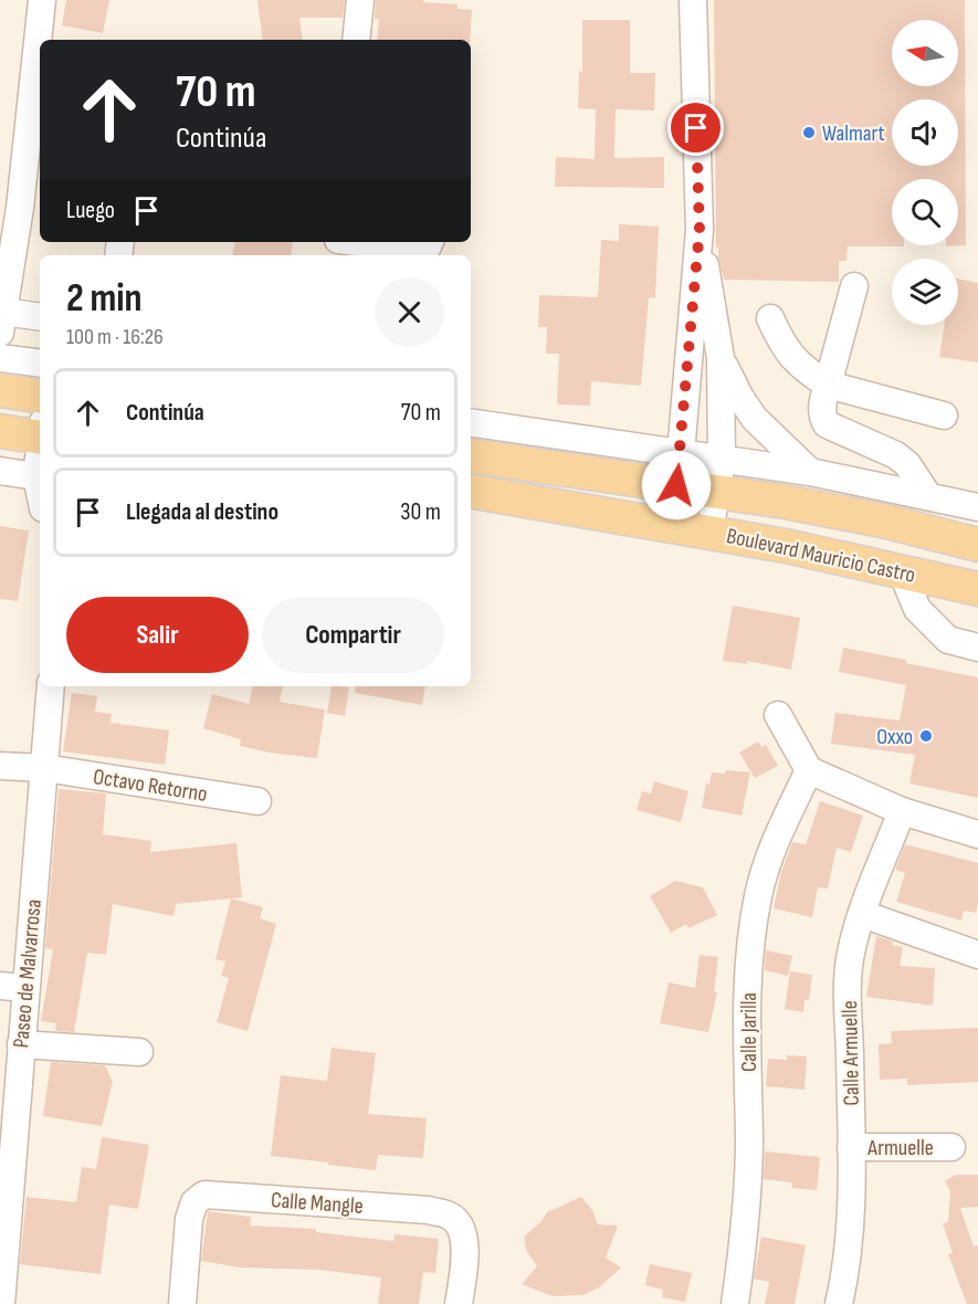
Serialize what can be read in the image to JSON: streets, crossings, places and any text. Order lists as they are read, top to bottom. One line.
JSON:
{"streets":{"main road":["Boulevard Mauricio Castro"],"street":["Octavo Retorno","Paseo de Malvarrosa","Calle Jarilla","Calle Armuelle","Armuelle","Calle Mangle"]},"crossings":[["Octavo Retorno","Paseo de Malvarrosa"],["Calle Armuelle","Armuelle"]],"places":["Walmart","Oxxo"],"north":"left","page":{"turn":["70 m","Continúa"],"then":"Luego","heading":["2 min","100 m · 16:26"],"list":[{"name":"Continúa","value":"70 m"},{"name":"Llegada al destino","value":"30 m"}],"buttons":["Salir","Compartir"]}}
